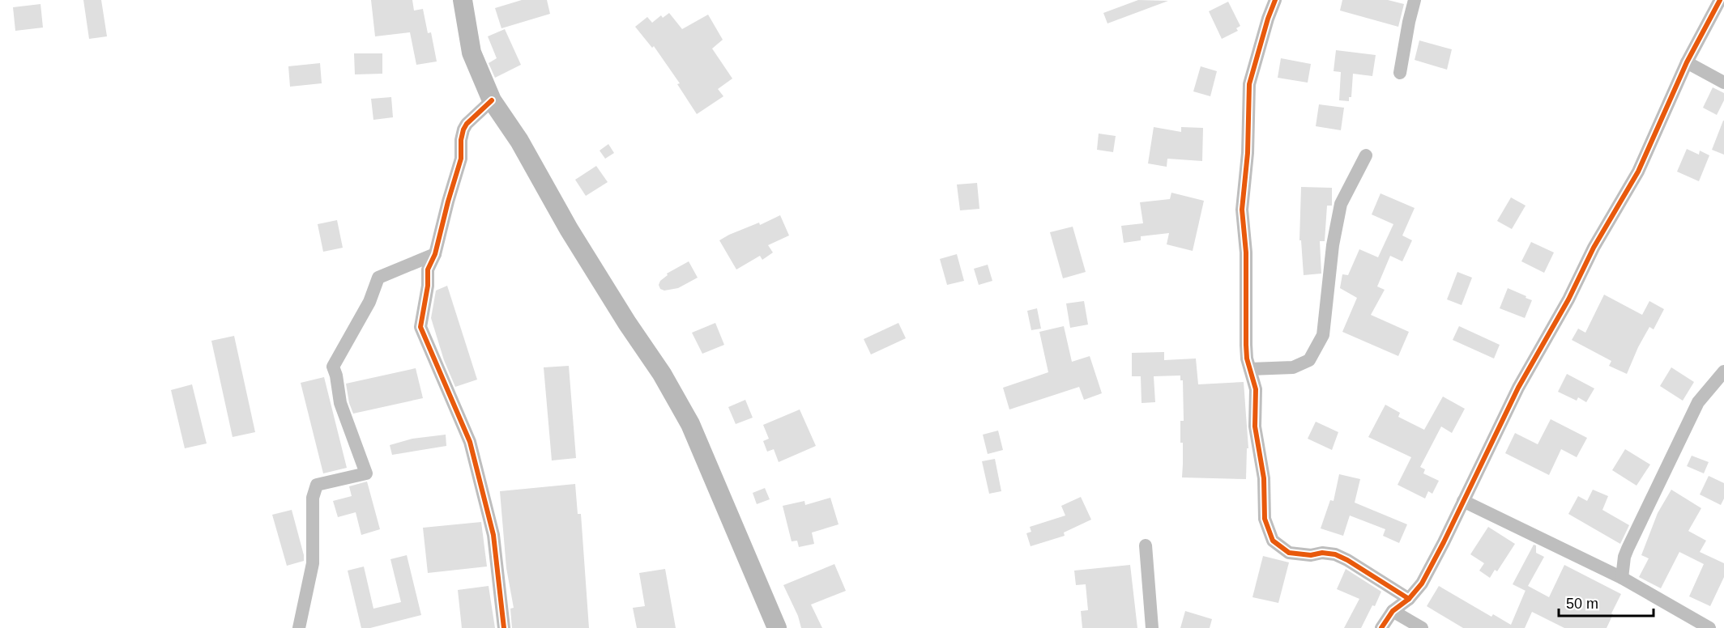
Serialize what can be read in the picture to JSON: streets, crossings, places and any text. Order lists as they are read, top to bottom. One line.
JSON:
{"scale_bar":"50 m"}
